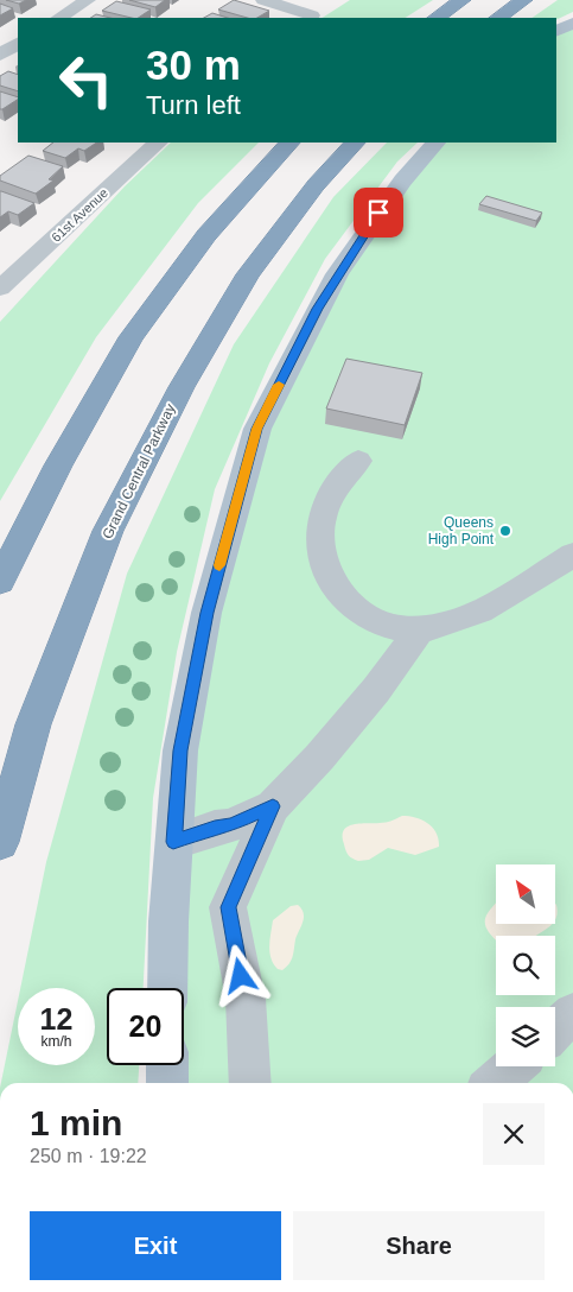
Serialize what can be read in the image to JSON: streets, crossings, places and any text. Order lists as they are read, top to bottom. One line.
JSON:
{"streets":{"highway":["Grand Central Parkway"],"street":["61st Avenue"]},"places":["Queens High Point"],"north":"top left","page":{"turn":["30 m","Turn left"],"speed":"12 km/h","limit":"20","heading":["1 min","250 m · 19:22"],"buttons":["Exit","Share"]}}
